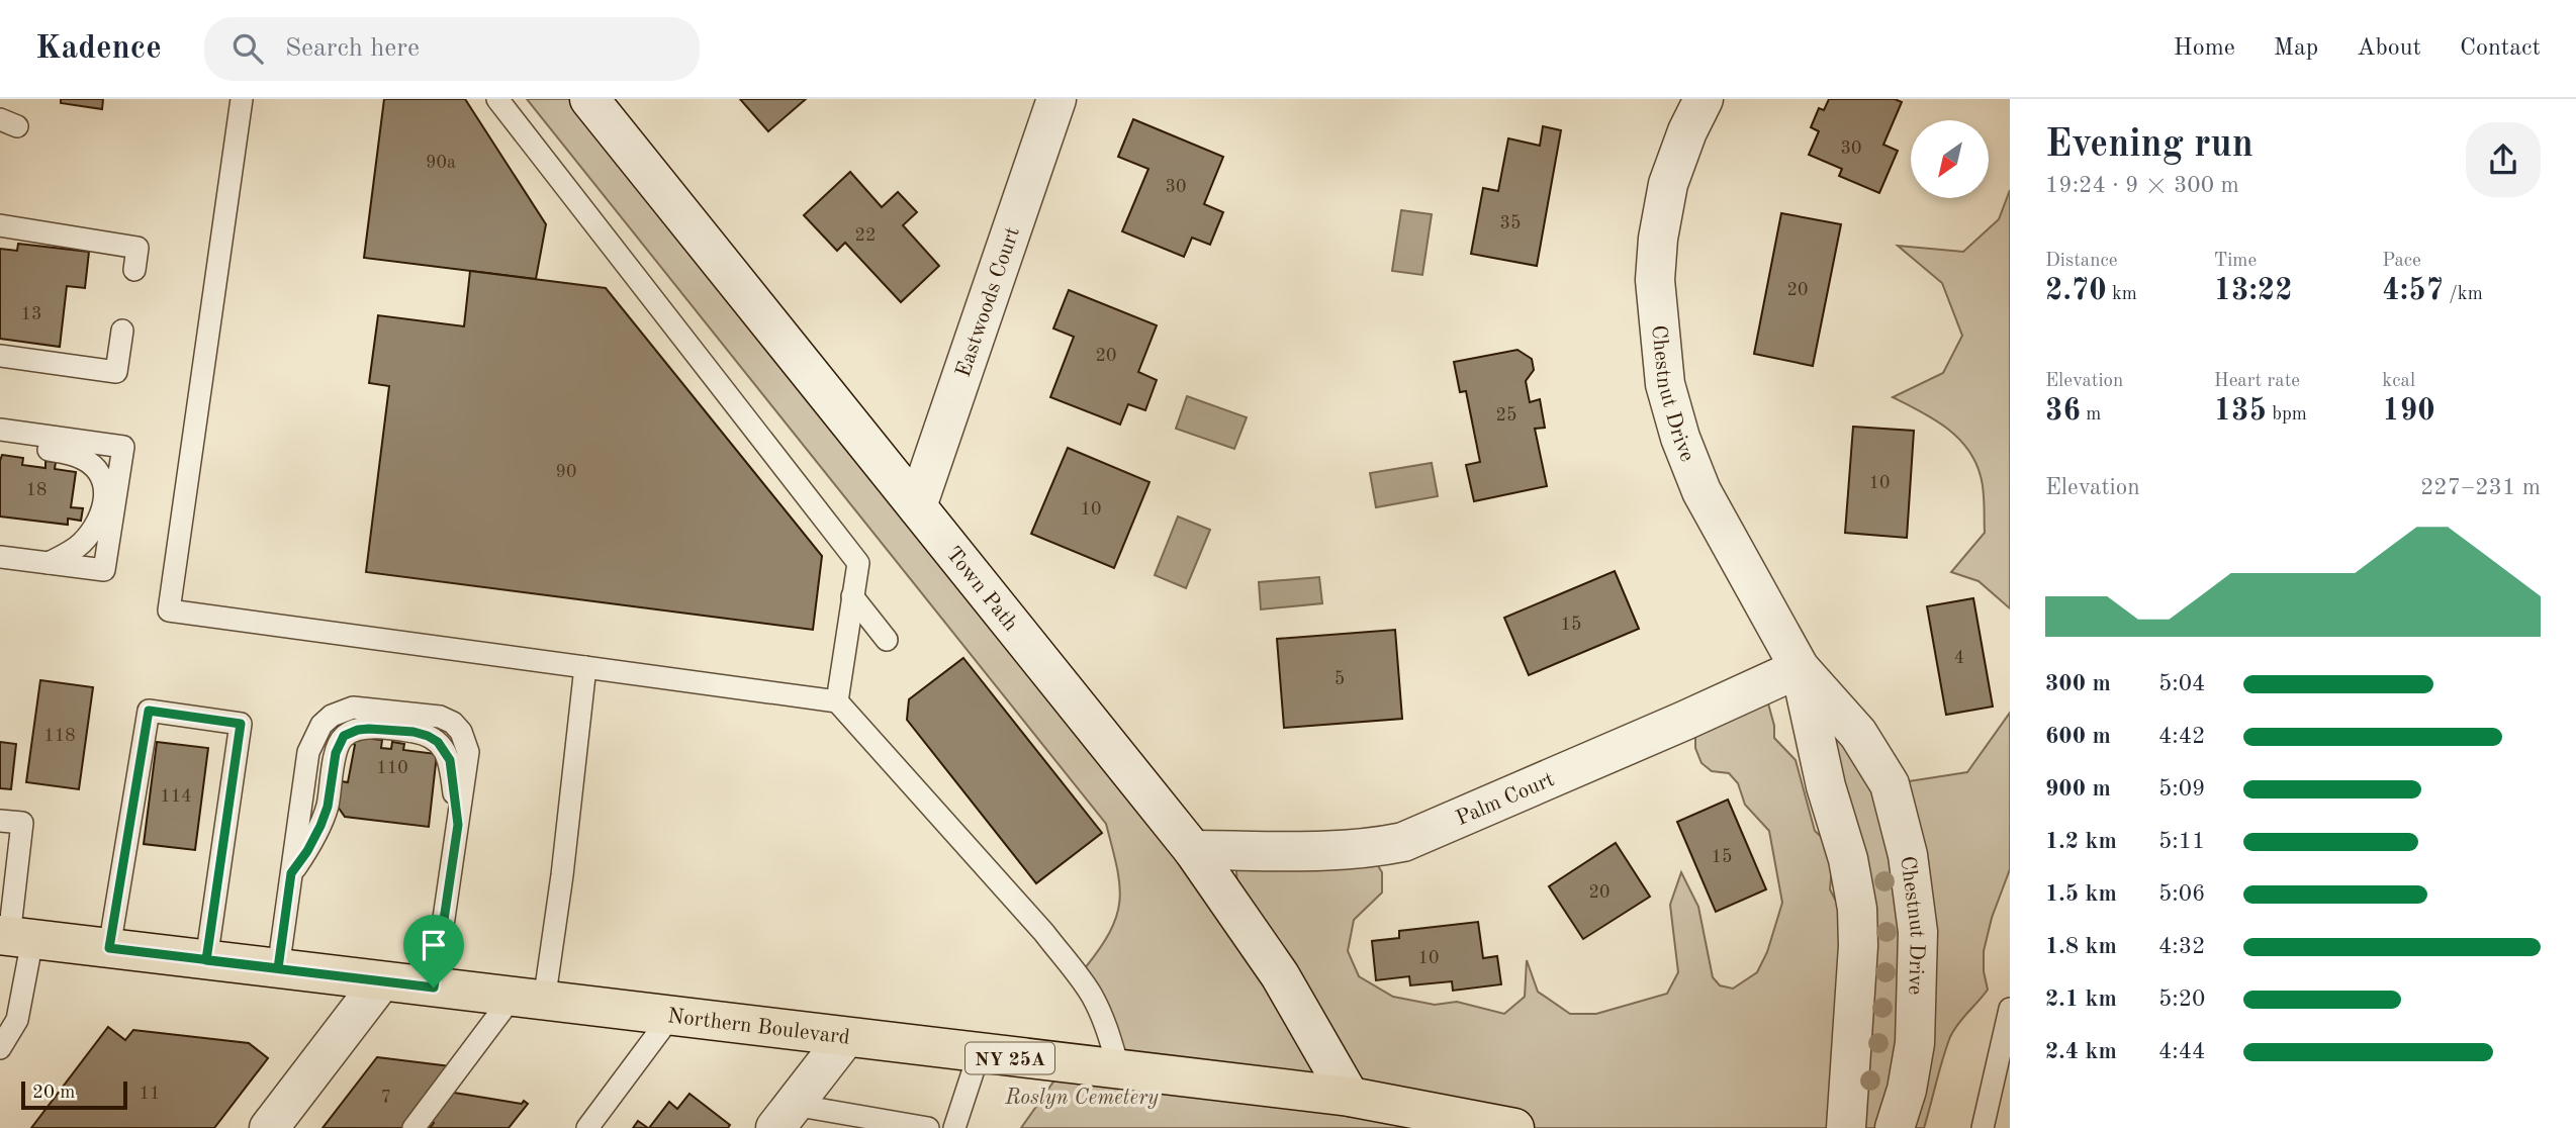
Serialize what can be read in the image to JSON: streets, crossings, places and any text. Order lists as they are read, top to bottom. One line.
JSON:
{"streets":{"main road":["Northern Boulevard","NY 25A"],"street":["Eastwoods Court","Chestnut Drive","Town Path","Palm Court"]},"crossings":[["Eastwoods Court","Town Path"],["Chestnut Drive","Palm Court"],["Town Path","Palm Court"],["Town Path","Northern Boulevard"]],"parks":["Roslyn Cemetery"],"house_numbers":["30","90a","30","35","22","20","13","20","25","90","10","18","10","15","4","5","118","110","114","15","20","10","11","7"],"scale_bar":"20 m","north":"bottom left","page":{"header":"Kadence","search":"Search here","nav":["Home","Map","About","Contact"],"heading":["Evening run","19:24 · 9 × 300 m"],"stats":[["Distance","2.70 km"],["Time","13:22"],["Pace","4:57 /km"],["Elevation","36 m"],["Heart rate","135 bpm"],["kcal","190"]],"chart":["Elevation","227–231 m"],"list":[{"name":"300 m","note":"5:04"},{"name":"600 m","note":"4:42"},{"name":"900 m","note":"5:09"},{"name":"1.2 km","note":"5:11"},{"name":"1.5 km","note":"5:06"},{"name":"1.8 km","note":"4:32"},{"name":"2.1 km","note":"5:20"},{"name":"2.4 km","note":"4:44"}],"scale":"20 m"}}
